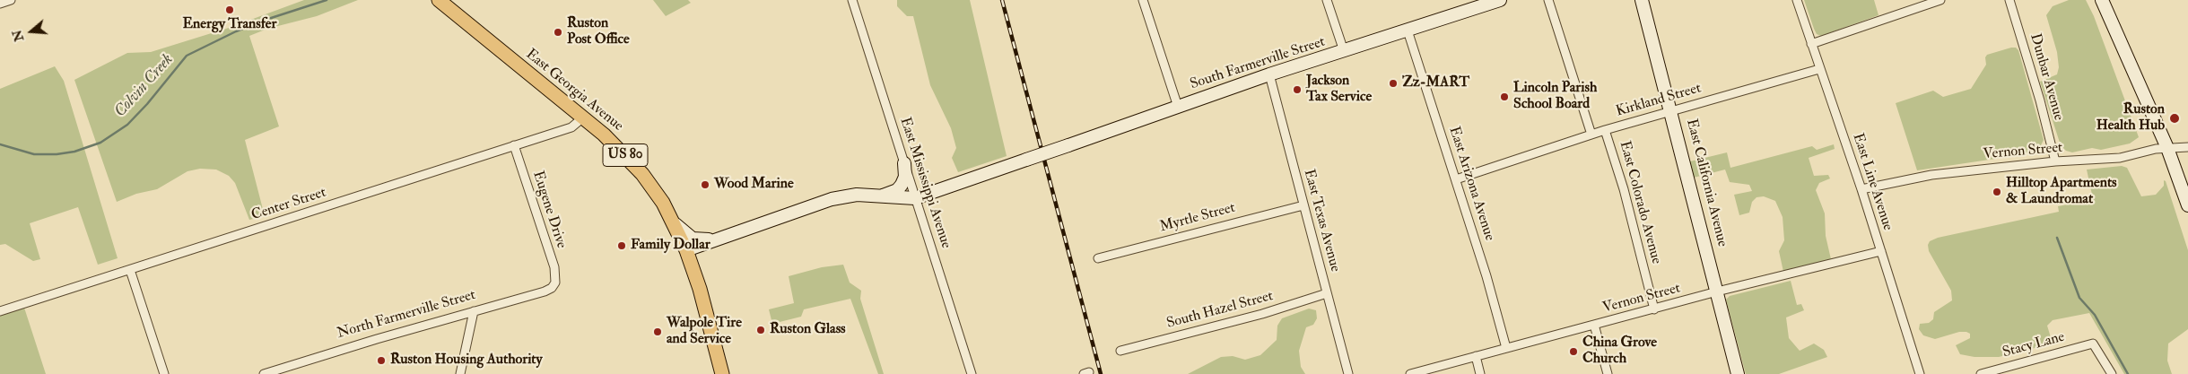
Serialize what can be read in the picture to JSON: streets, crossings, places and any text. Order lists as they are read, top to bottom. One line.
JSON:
{"streets":{"main road":["East Georgia Avenue","US 80"],"street":["South Farmerville Street","Dunbar Avenue","Kirkland Street","Vernon Street","East Line Avenue","East Mississippi Avenue","East California Avenue","East Arizona Avenue","East Colorado Avenue","Center Street","Eugene Drive","Myrtle Street","East Texas Avenue","South Hazel Street","North Farmerville Street","Stacy Lane"]},"crossings":[["South Farmerville Street","East Mississippi Avenue"],["South Farmerville Street","East Arizona Avenue"],["South Farmerville Street","East Texas Avenue"],["Dunbar Avenue","Vernon Street"],["East Georgia Avenue","Center Street"],["Kirkland Street","East Line Avenue"],["Kirkland Street","East California Avenue"],["Kirkland Street","East Arizona Avenue"],["Kirkland Street","East Colorado Avenue"],["Vernon Street","East Line Avenue"],["Vernon Street","East California Avenue"],["Vernon Street","East Arizona Avenue"],["Vernon Street","East Colorado Avenue"],["Center Street","Eugene Drive"],["Eugene Drive","North Farmerville Street"],["Myrtle Street","East Texas Avenue"],["East Texas Avenue","South Hazel Street"]],"water":["Colvin Creek"],"places":["Energy Transfer","Ruston Post Office","Zz-MART","Jackson Tax Service","Lincoln Parish School Board","Ruston Health Hub","Wood Marine","Hilltop Apartments & Laundromat","Family Dollar","Ruston Glass","Walpole Tire and Service","China Grove Church","Ruston Housing Authority"],"north":"left"}
